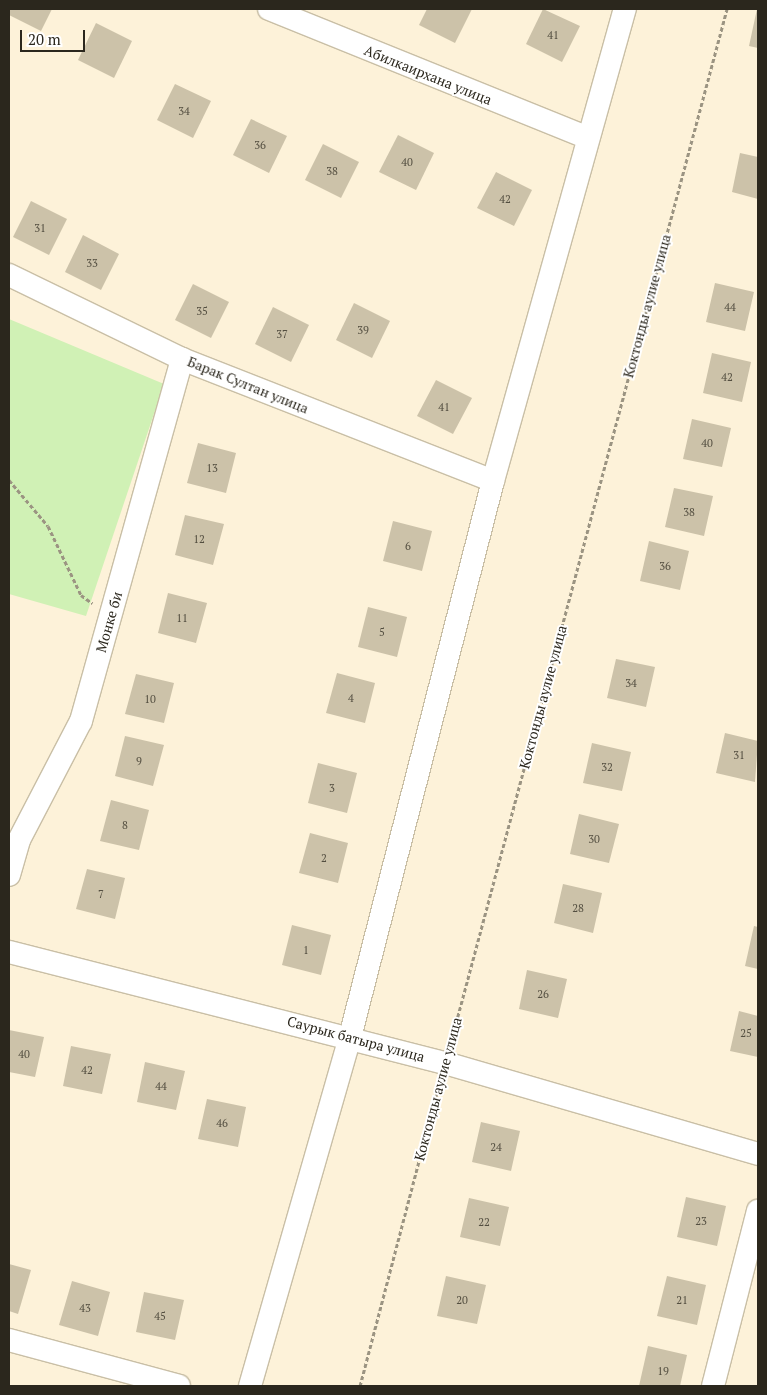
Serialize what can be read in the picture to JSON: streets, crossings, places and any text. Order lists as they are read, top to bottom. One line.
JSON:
{"streets":{"street":["Абилкаирхана улица","Барак Султан улица","Монке би","Саурык батыра улица"],"path":["Коктонды аулие улица"]},"crossings":[["Коктонды аулие улица","Саурык батыра улица"],["Барак Султан улица","Монке би"]],"house_numbers":["41","34","36","40","38","42","31","33","44","35","39","37","42","41","40","13","38","12","6","36","11","5","34","4","10","31","9","32","3","8","30","2","7","28","1","26","25","40","42","44","46","24","23","22","20","21","43","45","19"],"scale_bar":"20 m"}
